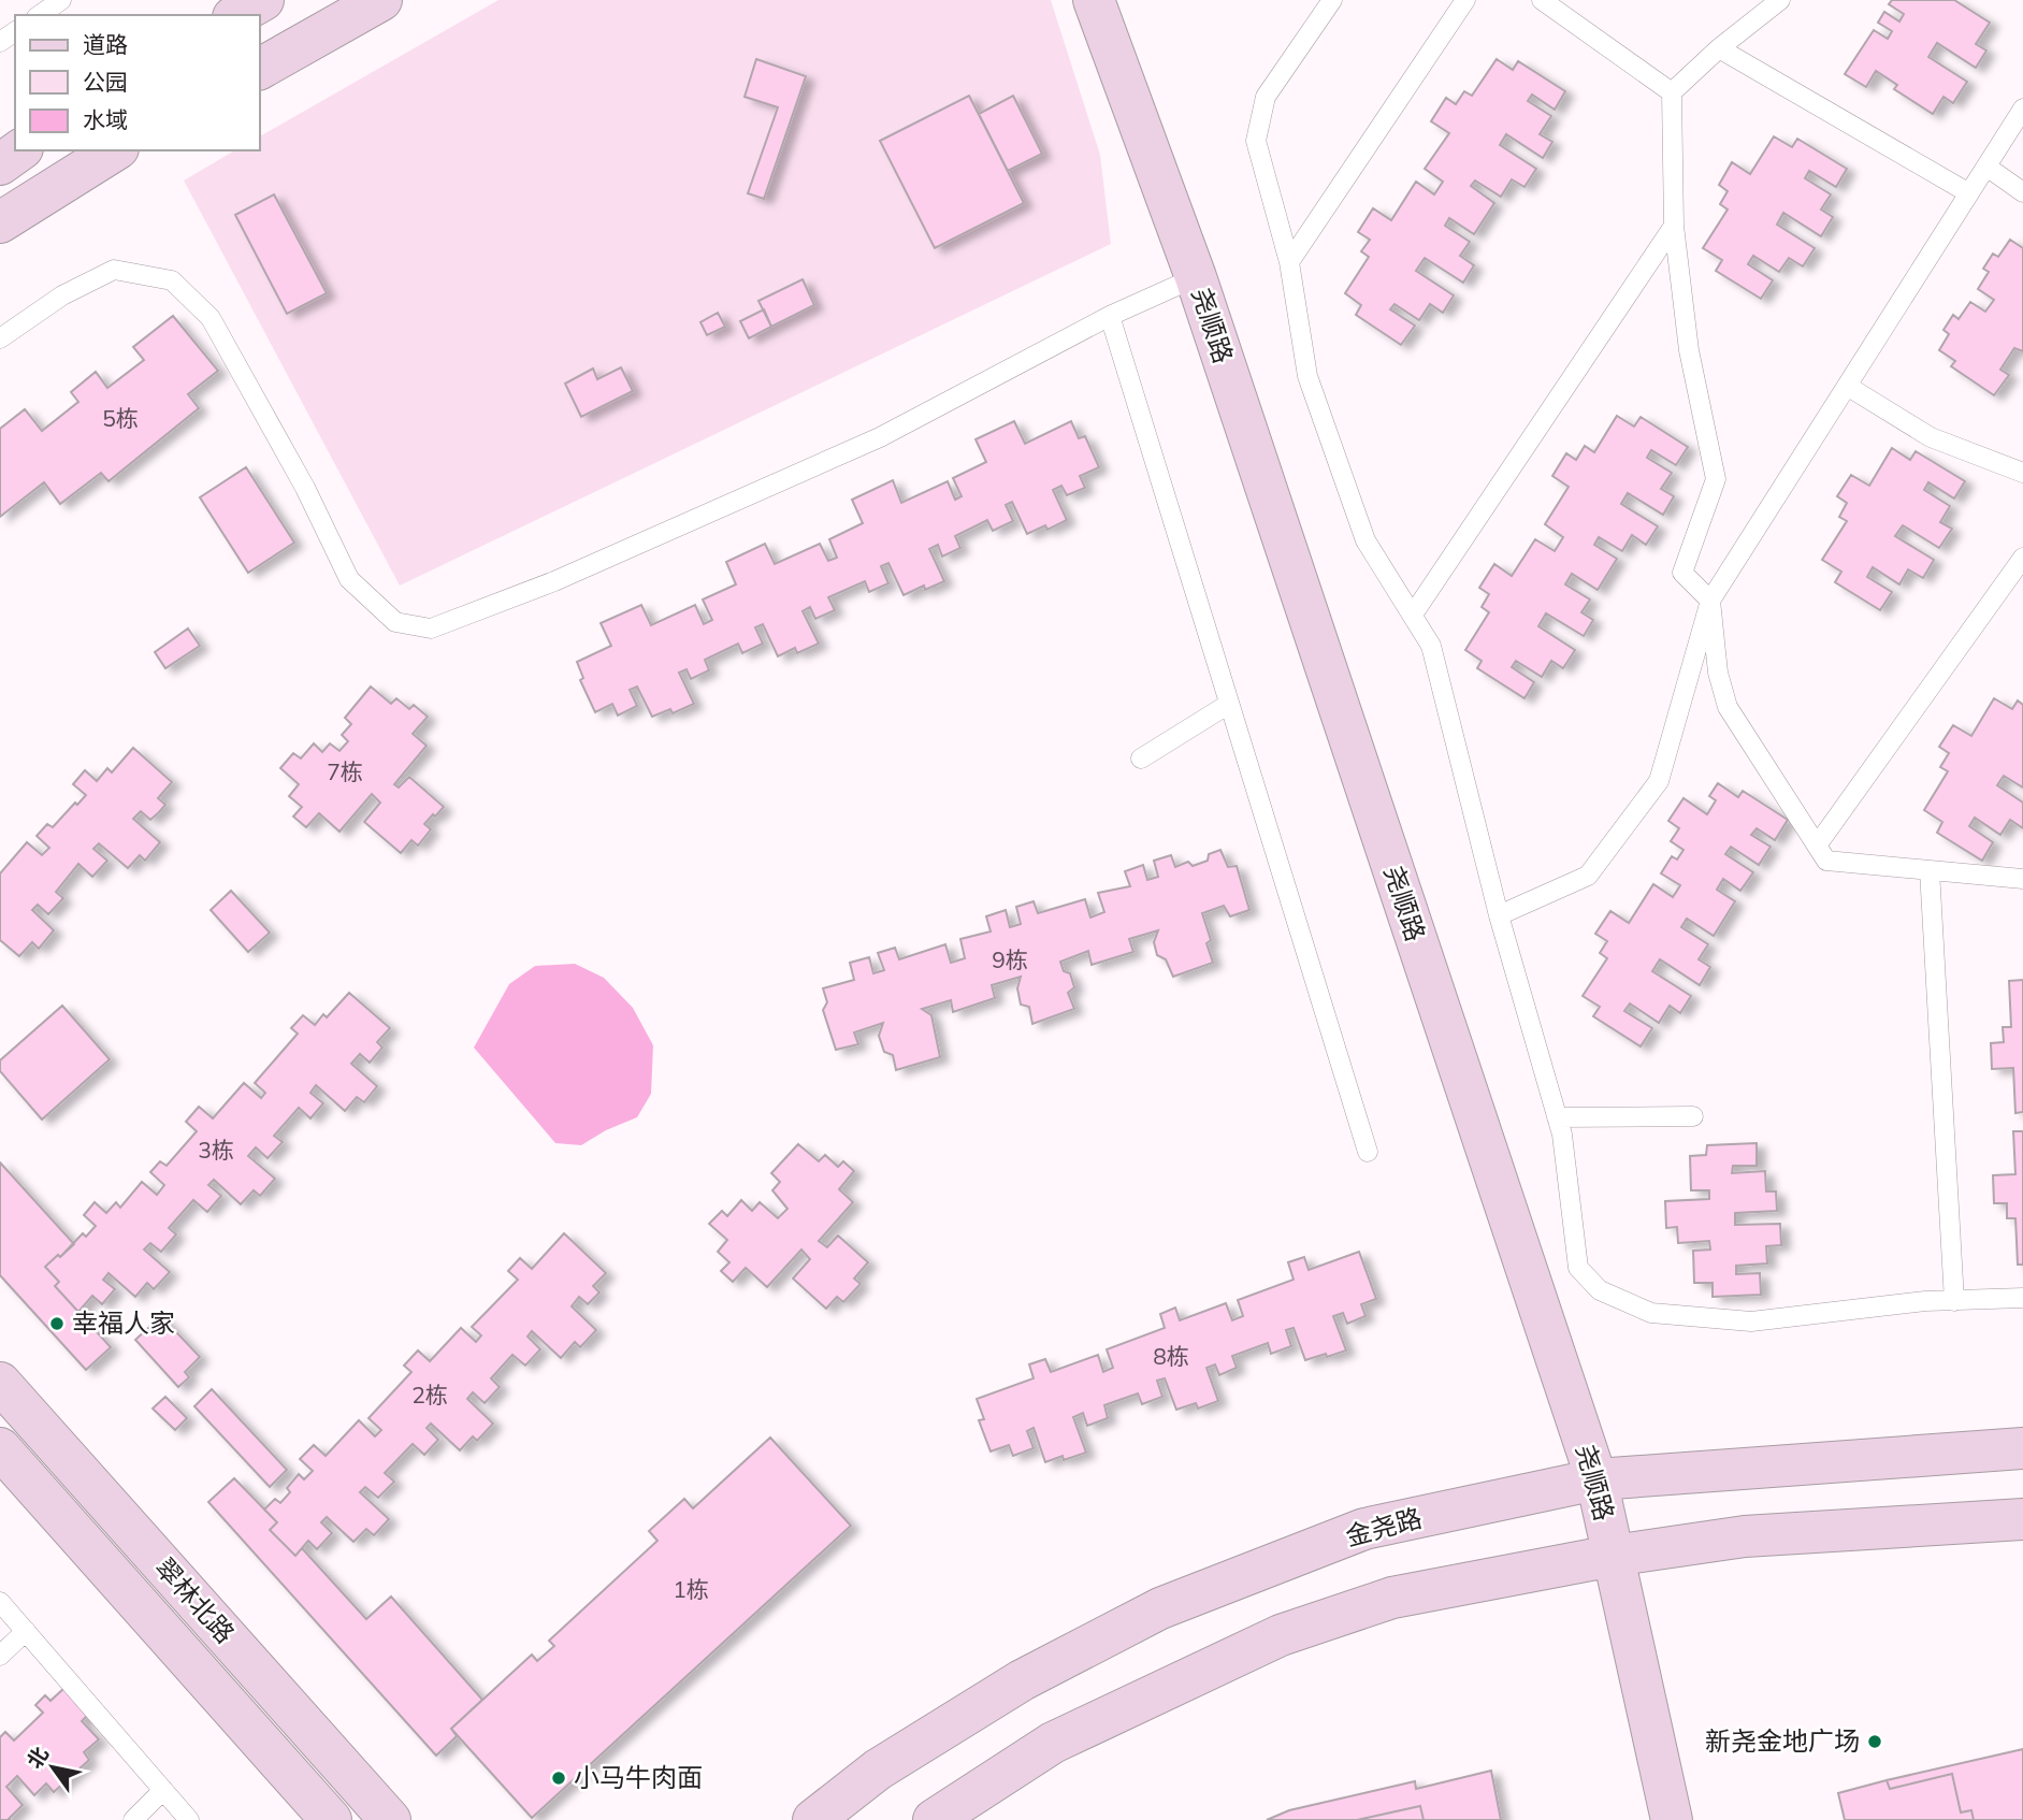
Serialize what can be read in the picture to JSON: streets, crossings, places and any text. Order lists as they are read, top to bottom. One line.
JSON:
{"streets":{"main road":["尧顺路","金尧路","翠林北路"]},"crossings":[["尧顺路","金尧路"]],"places":["幸福人家","新尧金地广场","小马牛肉面"],"house_numbers":["5栋","7栋","9栋","3栋","8栋","2栋","1栋"],"legend":["道路","公园","水域"],"north":"top left"}
